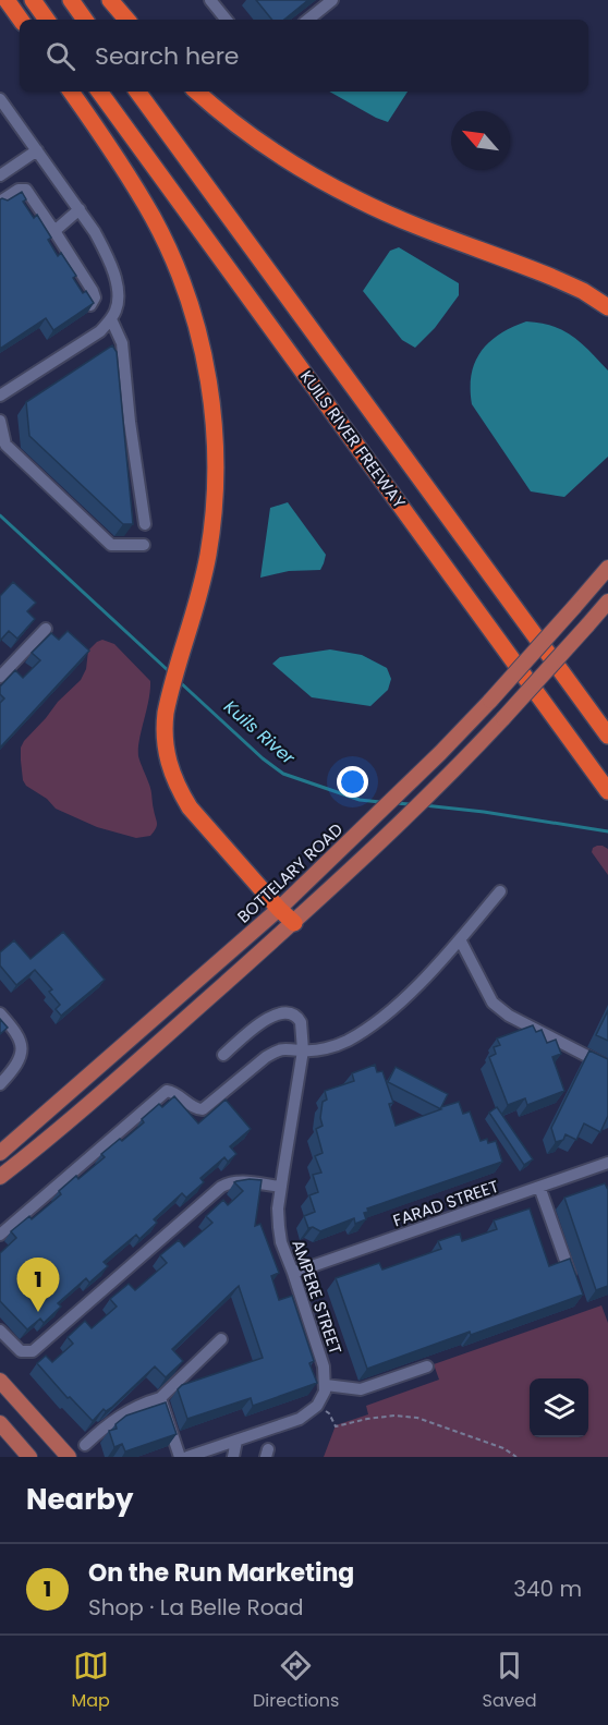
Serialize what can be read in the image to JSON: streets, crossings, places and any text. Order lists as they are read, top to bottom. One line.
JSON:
{"streets":{"highway":["KUILS RIVER FREEWAY"],"main road":["BOTTELARY ROAD"],"street":["FARAD STREET","AMPERE STREET"]},"crossings":[["FARAD STREET","AMPERE STREET"]],"water":["Kuils River"],"north":"top left","page":{"search":"Search here","pins":"1","heading":"Nearby","list":[{"mark":"1","name":"On the Run Marketing","note":"Shop · La Belle Road","value":"340 m"}],"nav":["Map","Directions","Saved"]}}
